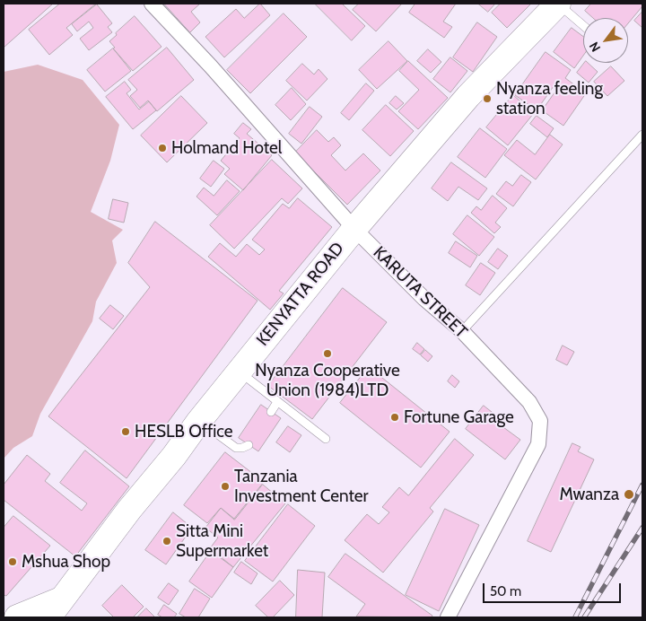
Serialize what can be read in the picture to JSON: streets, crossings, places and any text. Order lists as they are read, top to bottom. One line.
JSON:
{"streets":{"highway":["KENYATTA ROAD"],"street":["KARUTA STREET"]},"crossings":[["KARUTA STREET","KENYATTA ROAD"]],"places":["Nyanza feeling station","Holmand Hotel","Nyanza Cooperative Union (1984)LTD","Fortune Garage","HESLB Office","Tanzania Investment Center","Mwanza","Sitta Mini Supermarket","Mshua Shop"],"scale_bar":"50 m","north":"bottom left"}
